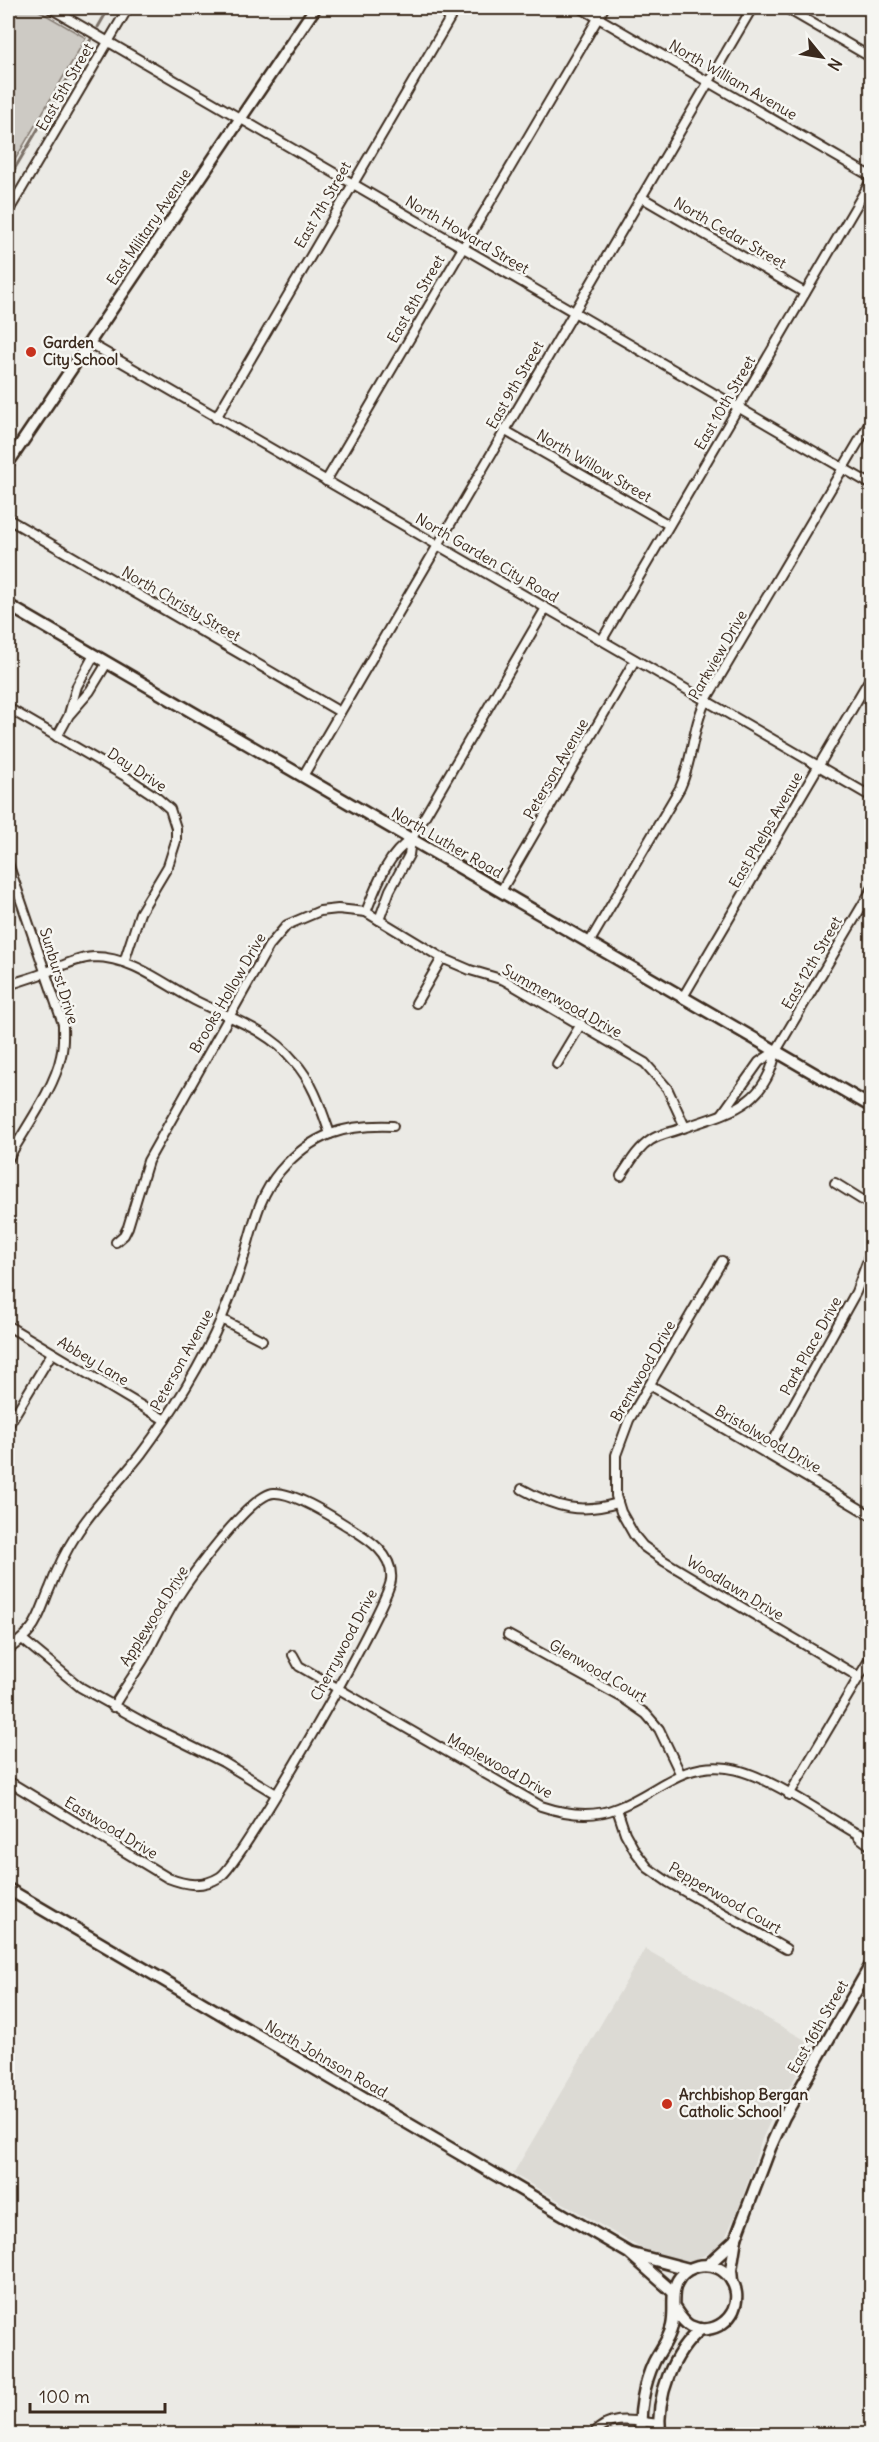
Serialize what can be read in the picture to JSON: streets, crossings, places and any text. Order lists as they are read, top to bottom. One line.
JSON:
{"streets":{"main road":["East Military Avenue","North Luther Road","East 16th Street","North Johnson Road"],"street":["North William Avenue","East 5th Street","East 7th Street","North Cedar Street","North Howard Street","East 8th Street","East 9th Street","East 10th Street","North Willow Street","North Garden City Road","North Christy Street","Parkview Drive","Peterson Avenue","Day Drive","East Phelps Avenue","East 12th Street","Sunburst Drive","Brooks Hollow Drive","Summerwood Drive","Park Place Drive","Abbey Lane","Brentwood Drive","Bristolwood Drive","Woodlawn Drive","Applewood Drive","Cherrywood Drive","Glenwood Court","Maplewood Drive","Eastwood Drive","Pepperwood Court"]},"crossings":[["North William Avenue","East 8th Street"],["North William Avenue","East 9th Street"],["North William Avenue","East 10th Street"],["East 5th Street","North Howard Street"],["East 7th Street","North Howard Street"],["East 7th Street","North Garden City Road"],["East Military Avenue","North Howard Street"],["East Military Avenue","North Garden City Road"],["North Cedar Street","East 9th Street"],["North Cedar Street","East 10th Street"],["North Howard Street","East 8th Street"],["North Howard Street","East 9th Street"],["North Howard Street","East 10th Street"],["North Howard Street","Parkview Drive"],["East 8th Street","North Garden City Road"],["East 9th Street","North Willow Street"],["East 9th Street","North Garden City Road"],["East 9th Street","North Christy Street"],["East 9th Street","North Luther Road"],["East 10th Street","North Willow Street"],["East 10th Street","North Garden City Road"],["North Garden City Road","Parkview Drive"],["North Garden City Road","Peterson Avenue"],["North Garden City Road","East Phelps Avenue"],["Parkview Drive","North Luther Road"],["Peterson Avenue","North Luther Road"],["Peterson Avenue","Abbey Lane"],["East Phelps Avenue","North Luther Road"],["North Luther Road","East 12th Street"],["East 12th Street","Summerwood Drive"],["Brooks Hollow Drive","Summerwood Drive"],["Park Place Drive","Bristolwood Drive"],["Brentwood Drive","Bristolwood Drive"],["Brentwood Drive","Woodlawn Drive"],["Applewood Drive","Cherrywood Drive"],["Cherrywood Drive","Maplewood Drive"],["Cherrywood Drive","Eastwood Drive"],["Glenwood Court","Maplewood Drive"],["Maplewood Drive","Pepperwood Court"],["East 16th Street","North Johnson Road"]],"places":["Garden City School","Archbishop Bergan Catholic School"],"scale_bar":"100 m","north":"bottom right"}
